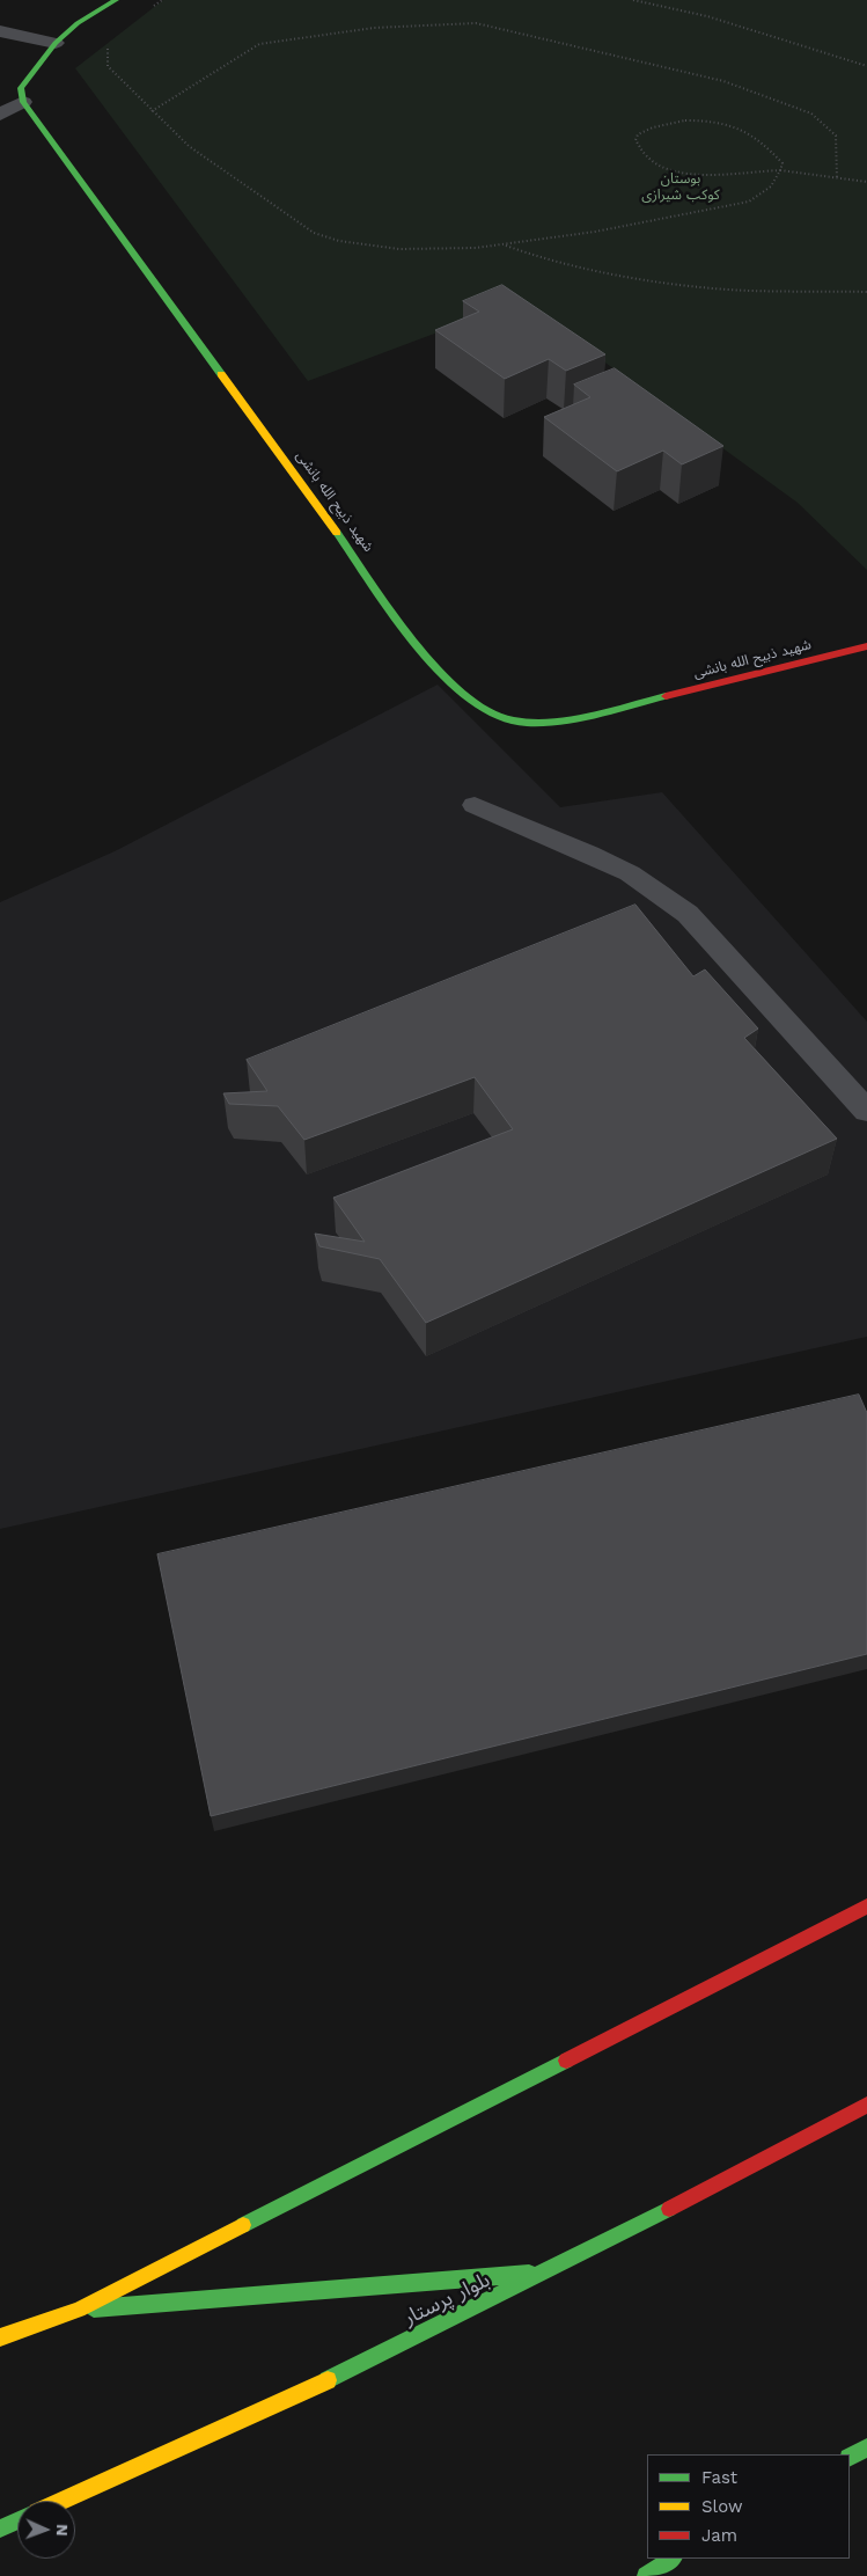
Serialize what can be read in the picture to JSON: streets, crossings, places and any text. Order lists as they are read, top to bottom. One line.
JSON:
{"streets":{"street":["شهید ذبیح الله بانشی","بلوار پرستار"]},"parks":["بوستان کوکب شیرازی"],"legend":["Fast","Slow","Jam"],"north":"right"}
